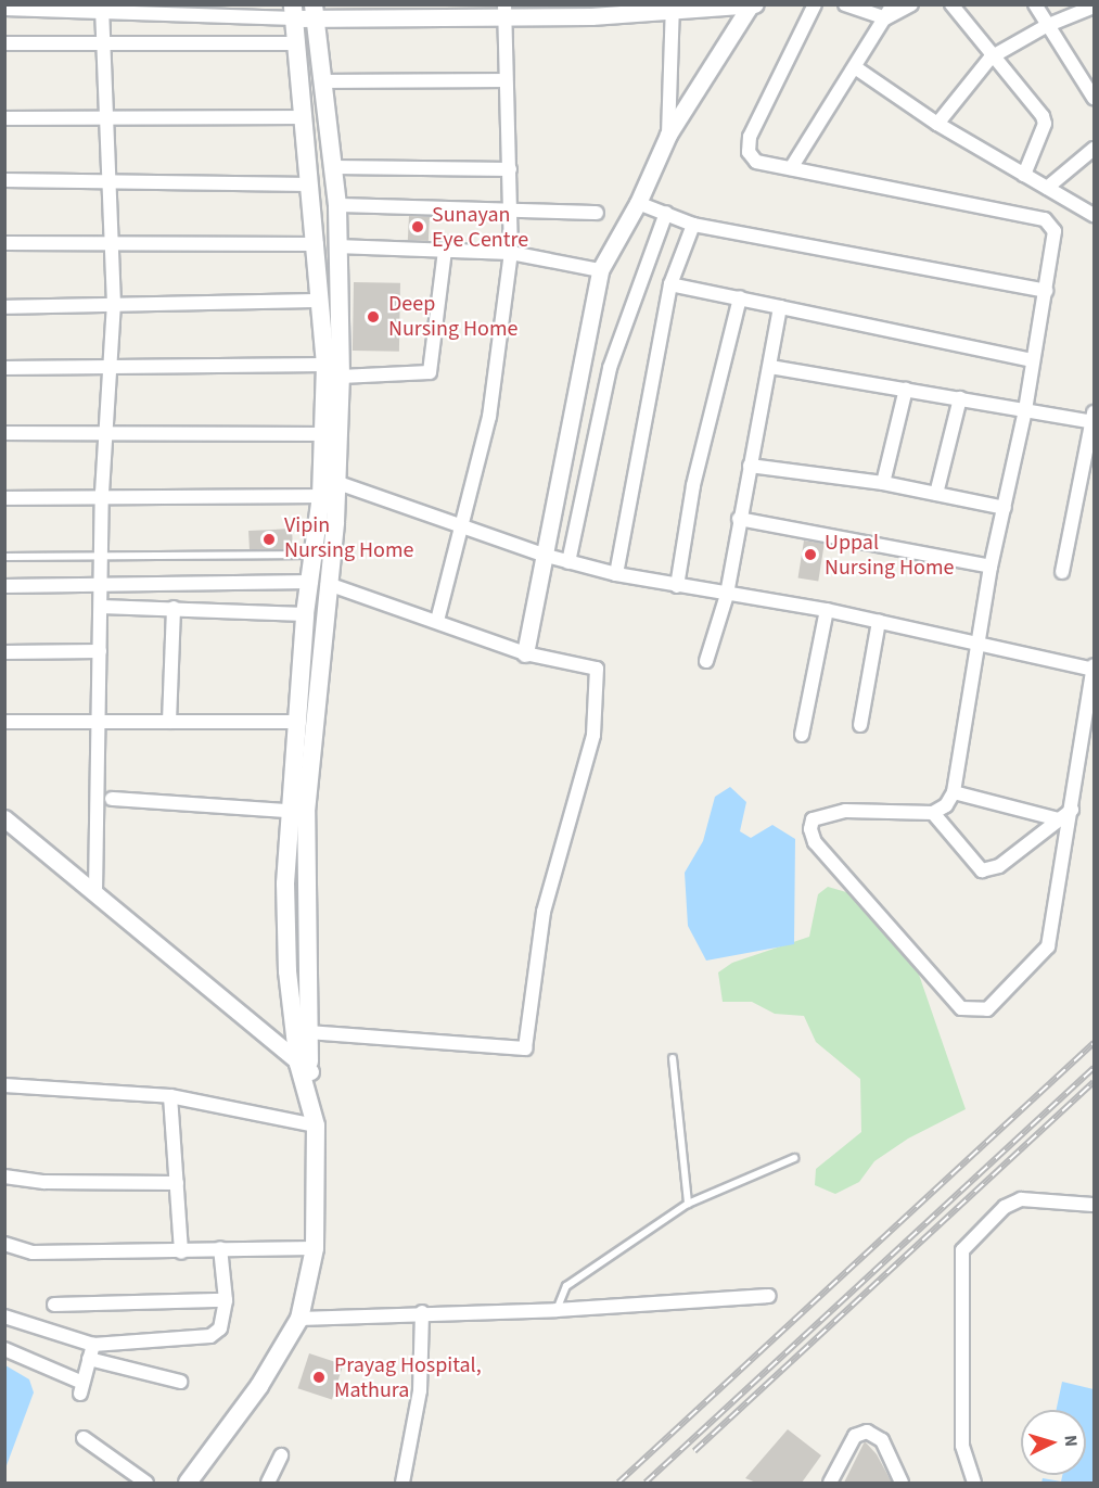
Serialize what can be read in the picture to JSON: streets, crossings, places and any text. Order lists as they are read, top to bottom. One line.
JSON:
{"places":["Sunayan Eye Centre","Deep Nursing Home","Vipin Nursing Home","Uppal Nursing Home","Prayag Hospital, Mathura"],"north":"right"}
